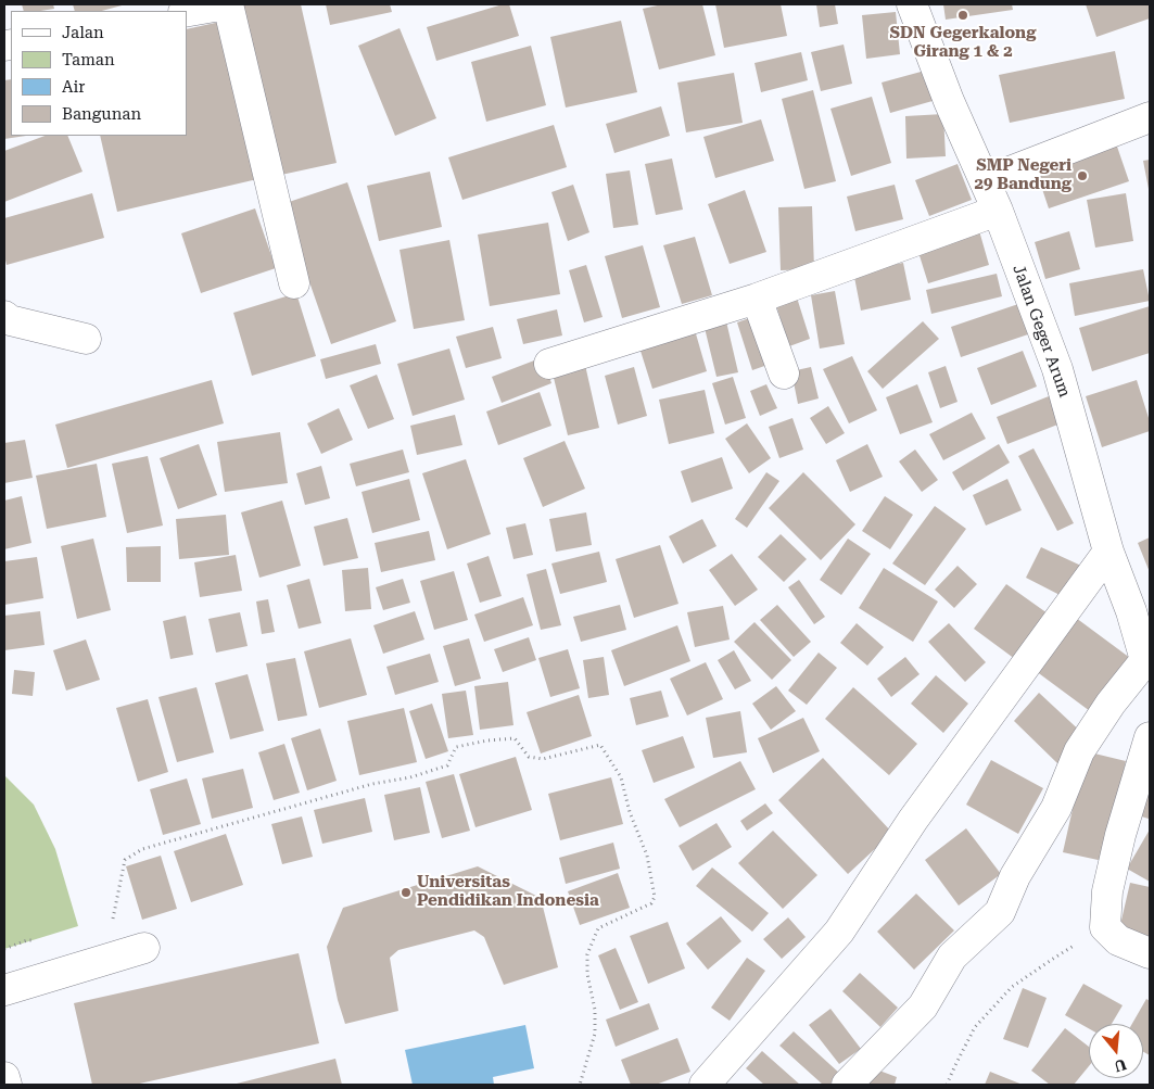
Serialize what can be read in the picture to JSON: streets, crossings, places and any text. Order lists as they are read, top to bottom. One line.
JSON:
{"streets":{"street":["Jalan Geger Arum"]},"places":["SDN Gegerkalong Girang 1 & 2","SMP Negeri 29 Bandung","Universitas Pendidikan Indonesia"],"legend":["Jalan","Taman","Air","Bangunan"],"north":"bottom"}
